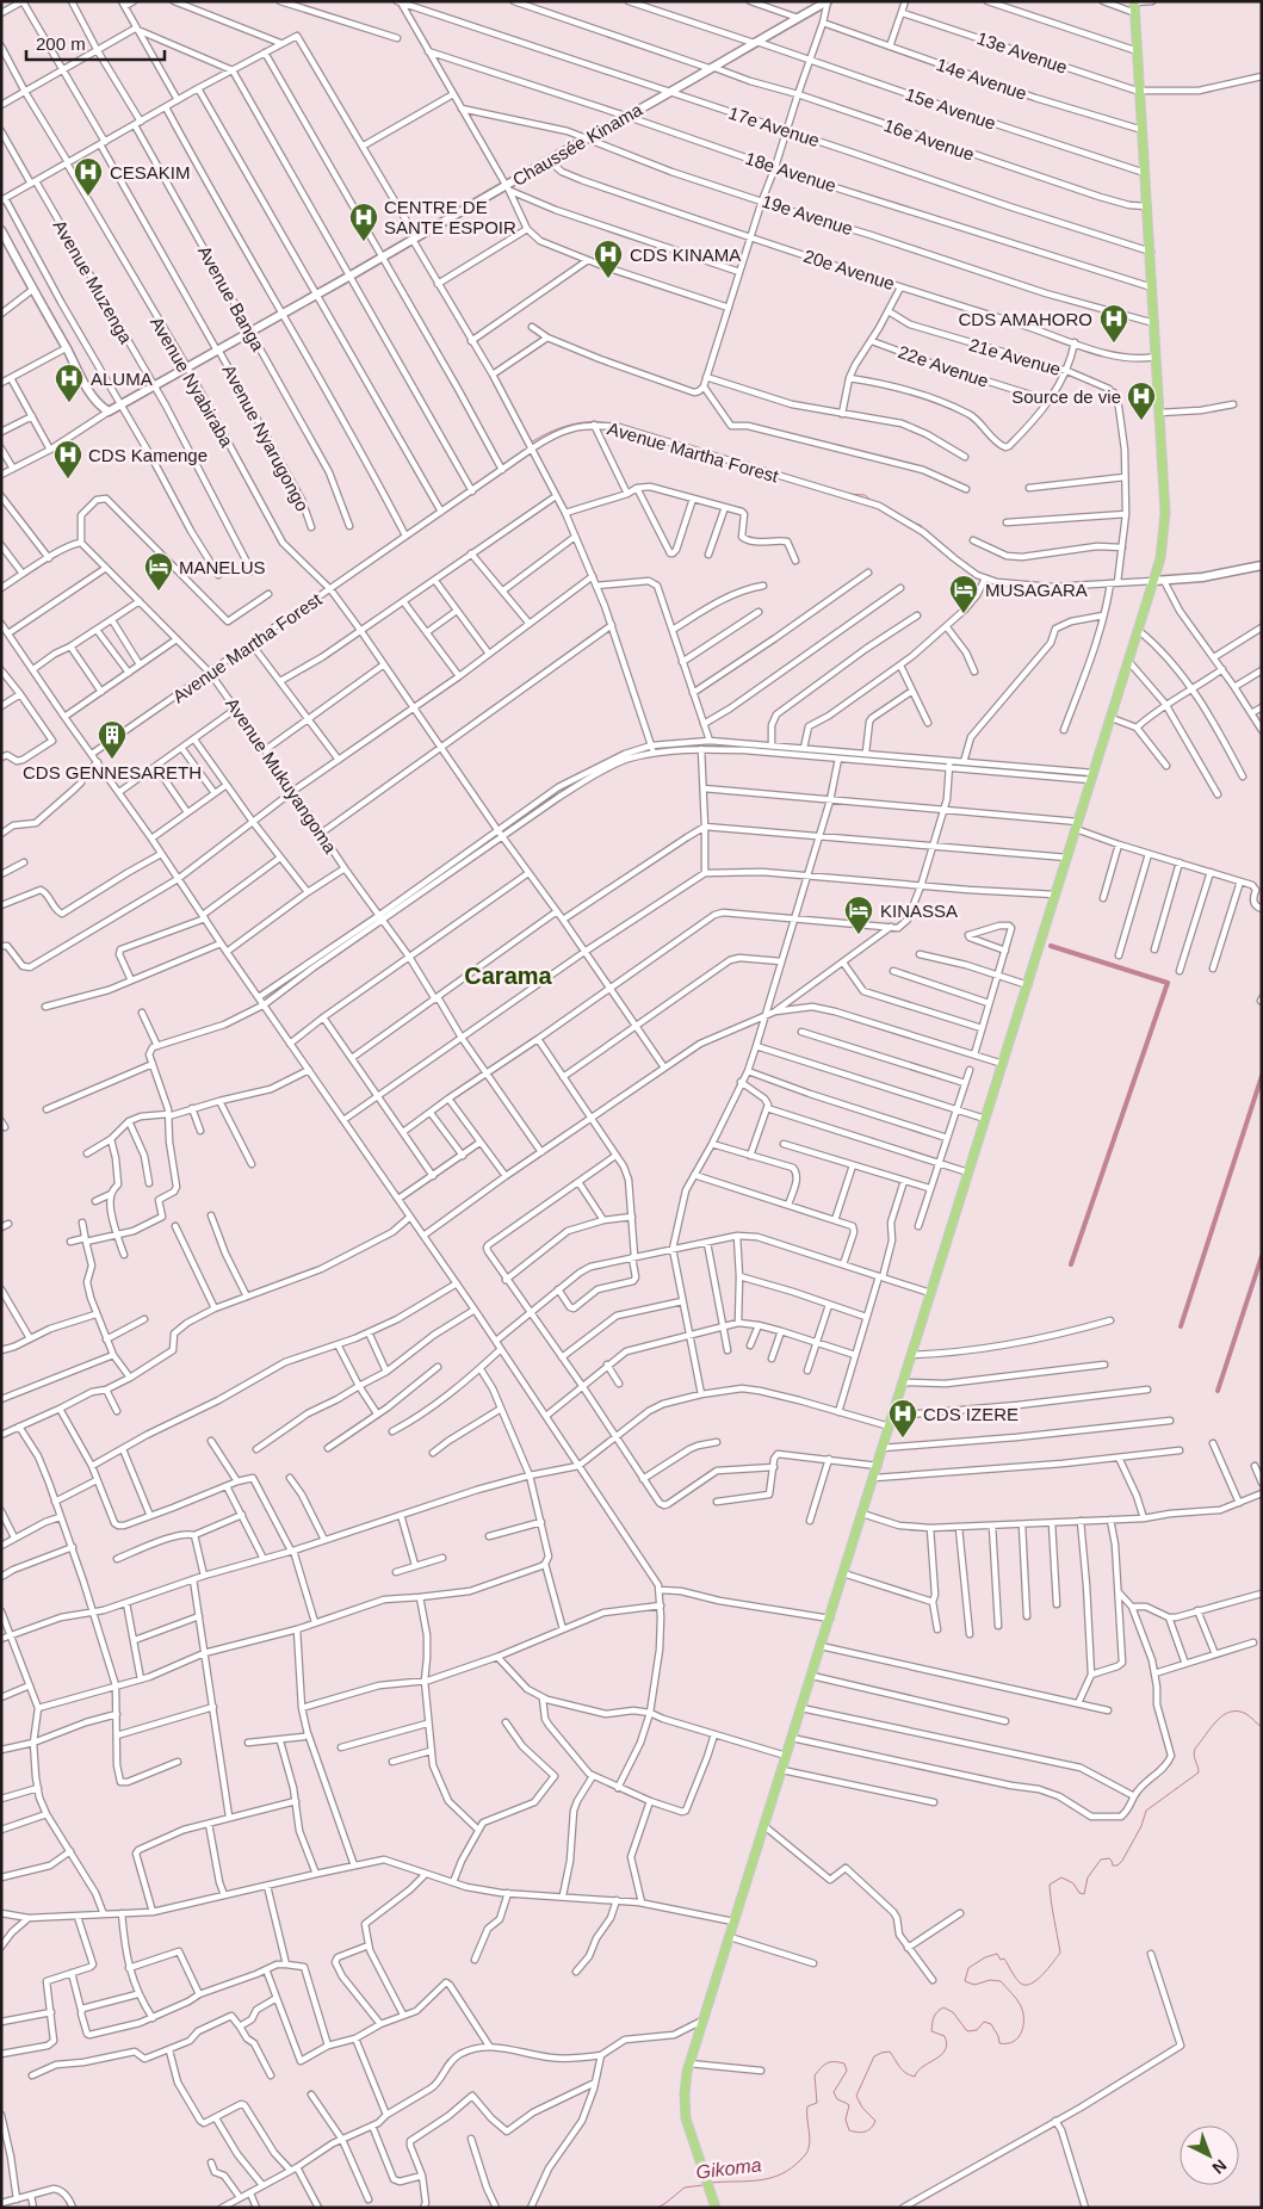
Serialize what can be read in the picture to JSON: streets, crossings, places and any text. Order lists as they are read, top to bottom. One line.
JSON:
{"streets":{"street":["13e Avenue","14e Avenue","15e Avenue","17e Avenue","16e Avenue","Chaussée Kinama","18e Avenue","19e Avenue","20e Avenue","Avenue Muzenga","Avenue Banga","21e Avenue","22e Avenue","Avenue Nyabiraba","Avenue Nyarugongo","Avenue Martha Forest","Avenue Mukuyangoma"]},"crossings":[["15e Avenue","Chaussée Kinama"],["17e Avenue","Chaussée Kinama"],["16e Avenue","Chaussée Kinama"],["Chaussée Kinama","18e Avenue"],["Chaussée Kinama","19e Avenue"],["Chaussée Kinama","20e Avenue"],["Chaussée Kinama","Avenue Muzenga"],["Chaussée Kinama","Avenue Banga"],["Chaussée Kinama","Avenue Nyabiraba"],["Chaussée Kinama","Avenue Nyarugongo"],["Avenue Nyabiraba","Avenue Martha Forest"],["Avenue Martha Forest","Avenue Mukuyangoma"]],"districts":["Carama"],"water":["Gikoma"],"places":{"hospital":["CESAKIM","CENTRE DE SANTE ESPOIR","CDS KINAMA","CDS AMAHORO","ALUMA","Source de vie","CDS Kamenge","CDS IZERE"],"hotel":["MANELUS","MUSAGARA","KINASSA"],"building":["CDS GENNESARETH"]},"scale_bar":"200 m","north":"bottom right"}
